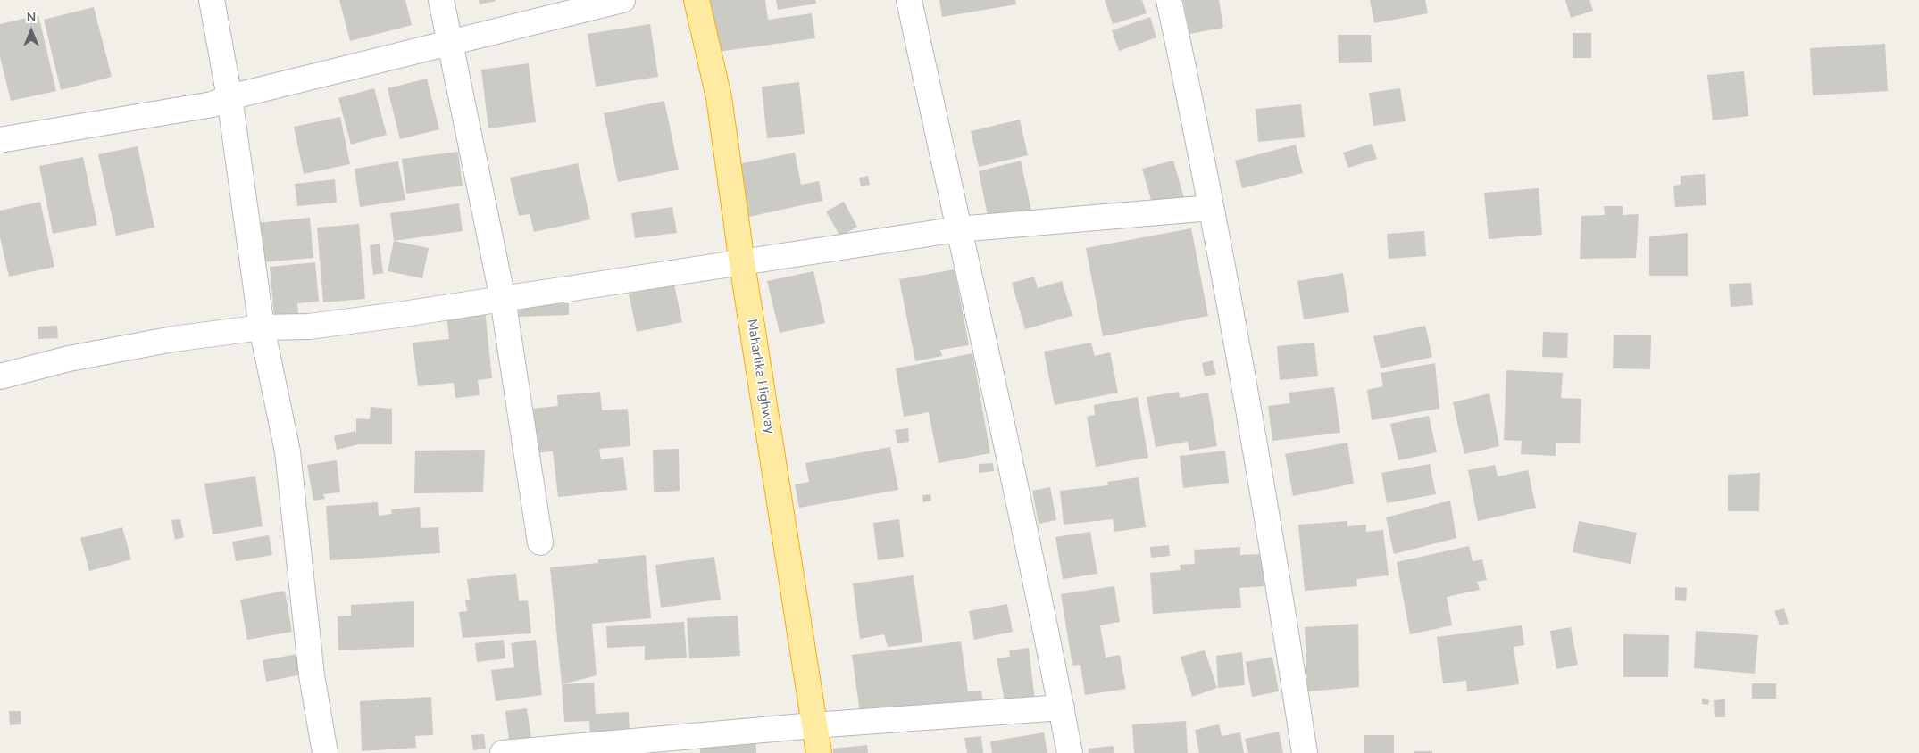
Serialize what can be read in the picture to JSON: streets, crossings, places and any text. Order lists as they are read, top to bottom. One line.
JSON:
{"streets":{"highway":["Maharlika Highway"]},"north":"top"}
